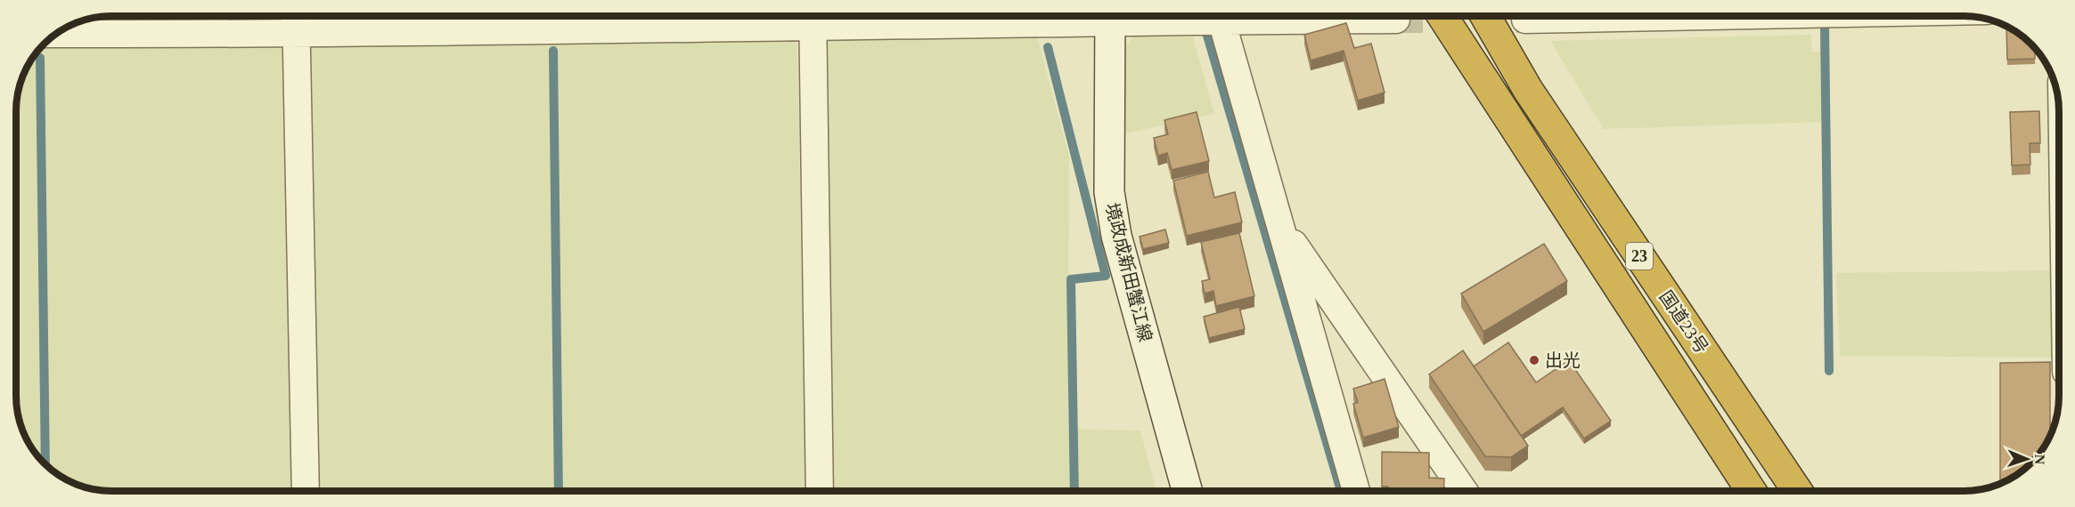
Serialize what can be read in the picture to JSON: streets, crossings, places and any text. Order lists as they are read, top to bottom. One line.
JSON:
{"streets":{"highway":["23","国道23号"],"main road":["境政成新田蟹江線"]},"places":["出光"],"north":"right"}
